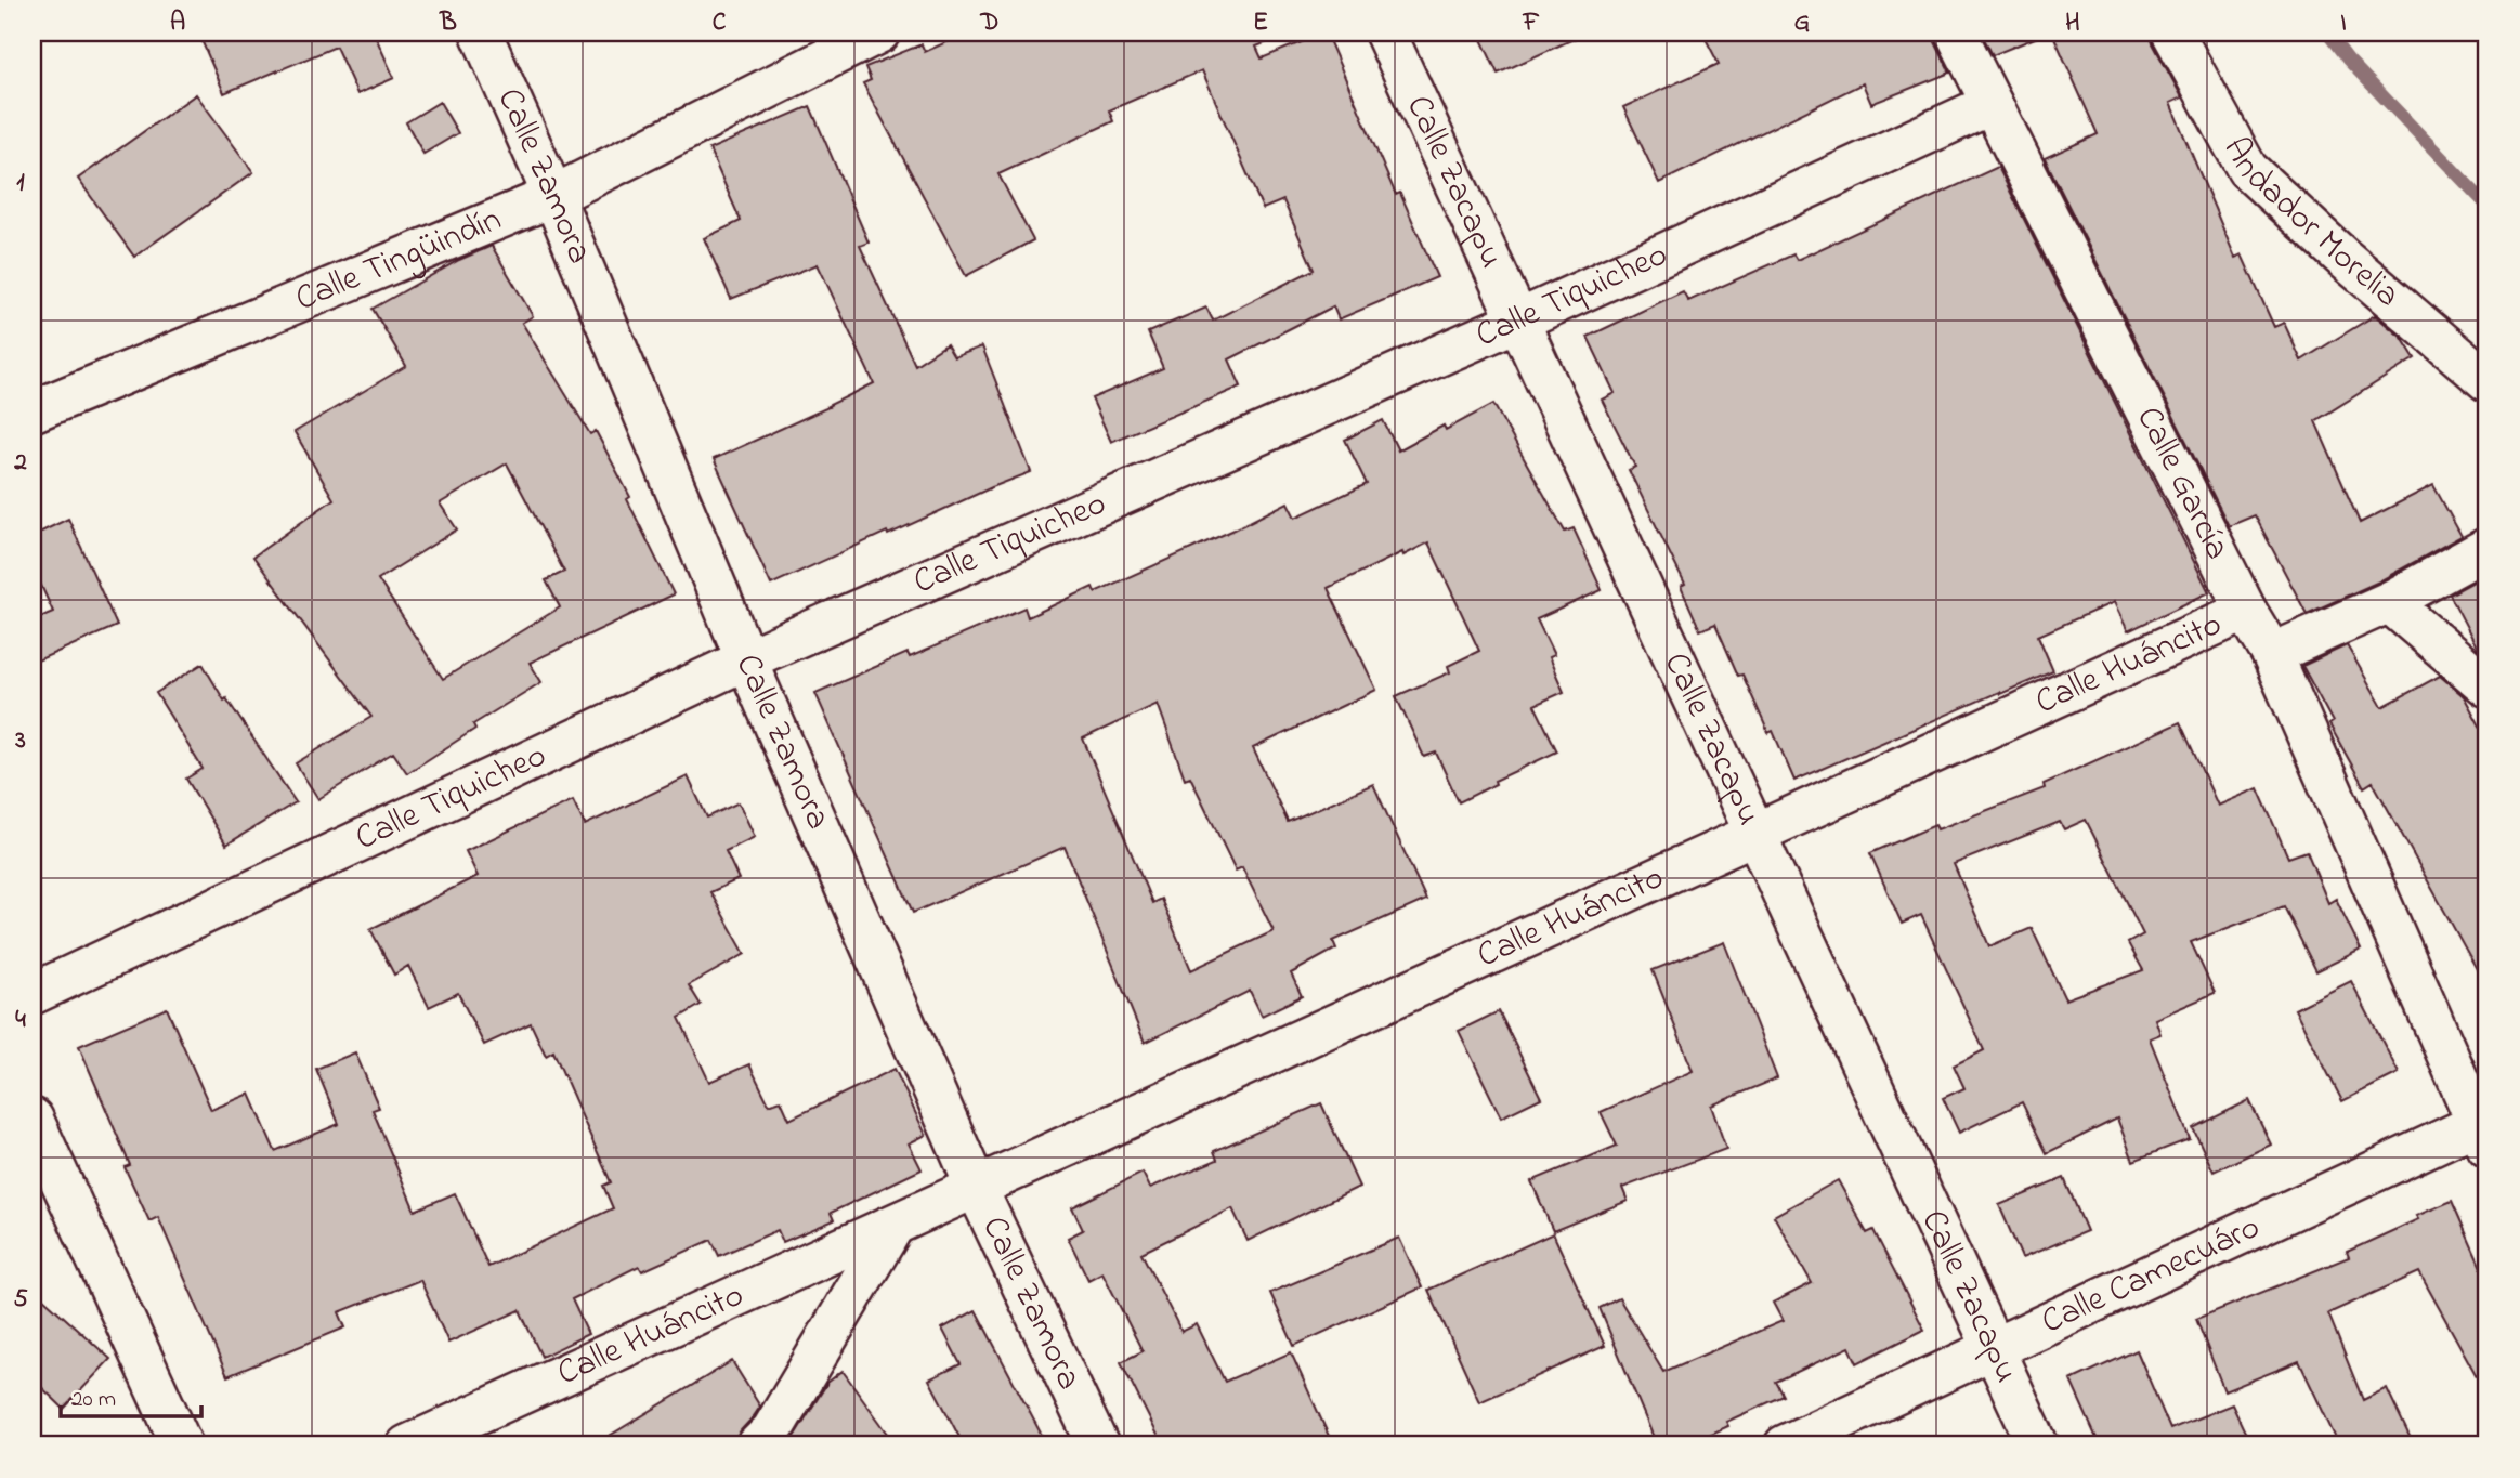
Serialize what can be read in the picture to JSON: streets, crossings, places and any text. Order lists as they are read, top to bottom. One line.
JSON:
{"streets":{"street":["Calle Zamora","Calle Zacapu","Andador Morelia","Calle Tingüindín","Calle Tiquicheo","Calle García","Calle Huáncito","Calle Camecuáro"]},"crossings":[["Calle Zamora","Calle Tingüindín"],["Calle Zamora","Calle Tiquicheo"],["Calle Zamora","Calle Huáncito"],["Calle Zacapu","Calle Tiquicheo"],["Calle Zacapu","Calle Huáncito"],["Calle Zacapu","Calle Camecuáro"],["Calle Tiquicheo","Calle García"],["Calle García","Calle Huáncito"],["Calle García","Calle Camecuáro"]],"scale_bar":"20 m","grid":{"columns":["A","B","C","D","E","F","G","H","I"],"rows":["1","2","3","4","5"]}}
